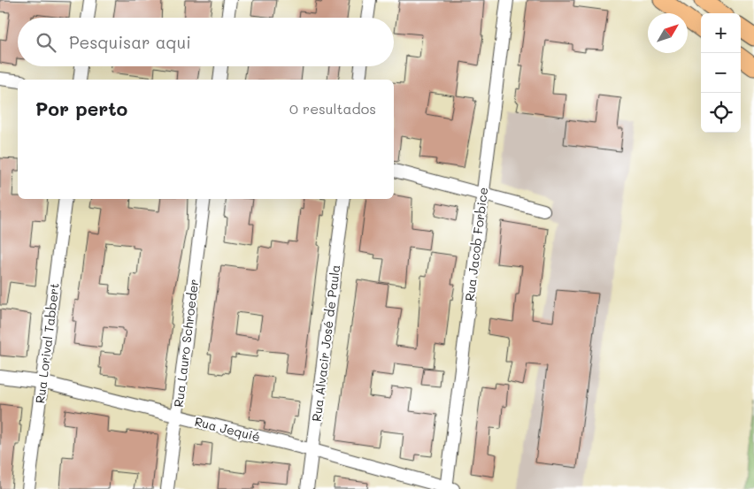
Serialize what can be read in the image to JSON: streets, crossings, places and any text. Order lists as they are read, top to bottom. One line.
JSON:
{"streets":{"street":["Rua Jacob Forbice","Rua Lorival Tabbert","Rua Lauro Schroeder","Rua Alvacir José de Paula","Rua Jequié"]},"crossings":[["Rua Jacob Forbice","Rua Jequié"],["Rua Lorival Tabbert","Rua Jequié"],["Rua Lauro Schroeder","Rua Jequié"],["Rua Alvacir José de Paula","Rua Jequié"]],"north":"top right","page":{"map_buttons":["+","−"],"search":"Pesquisar aqui","heading":["Por perto","0 resultados"]}}
